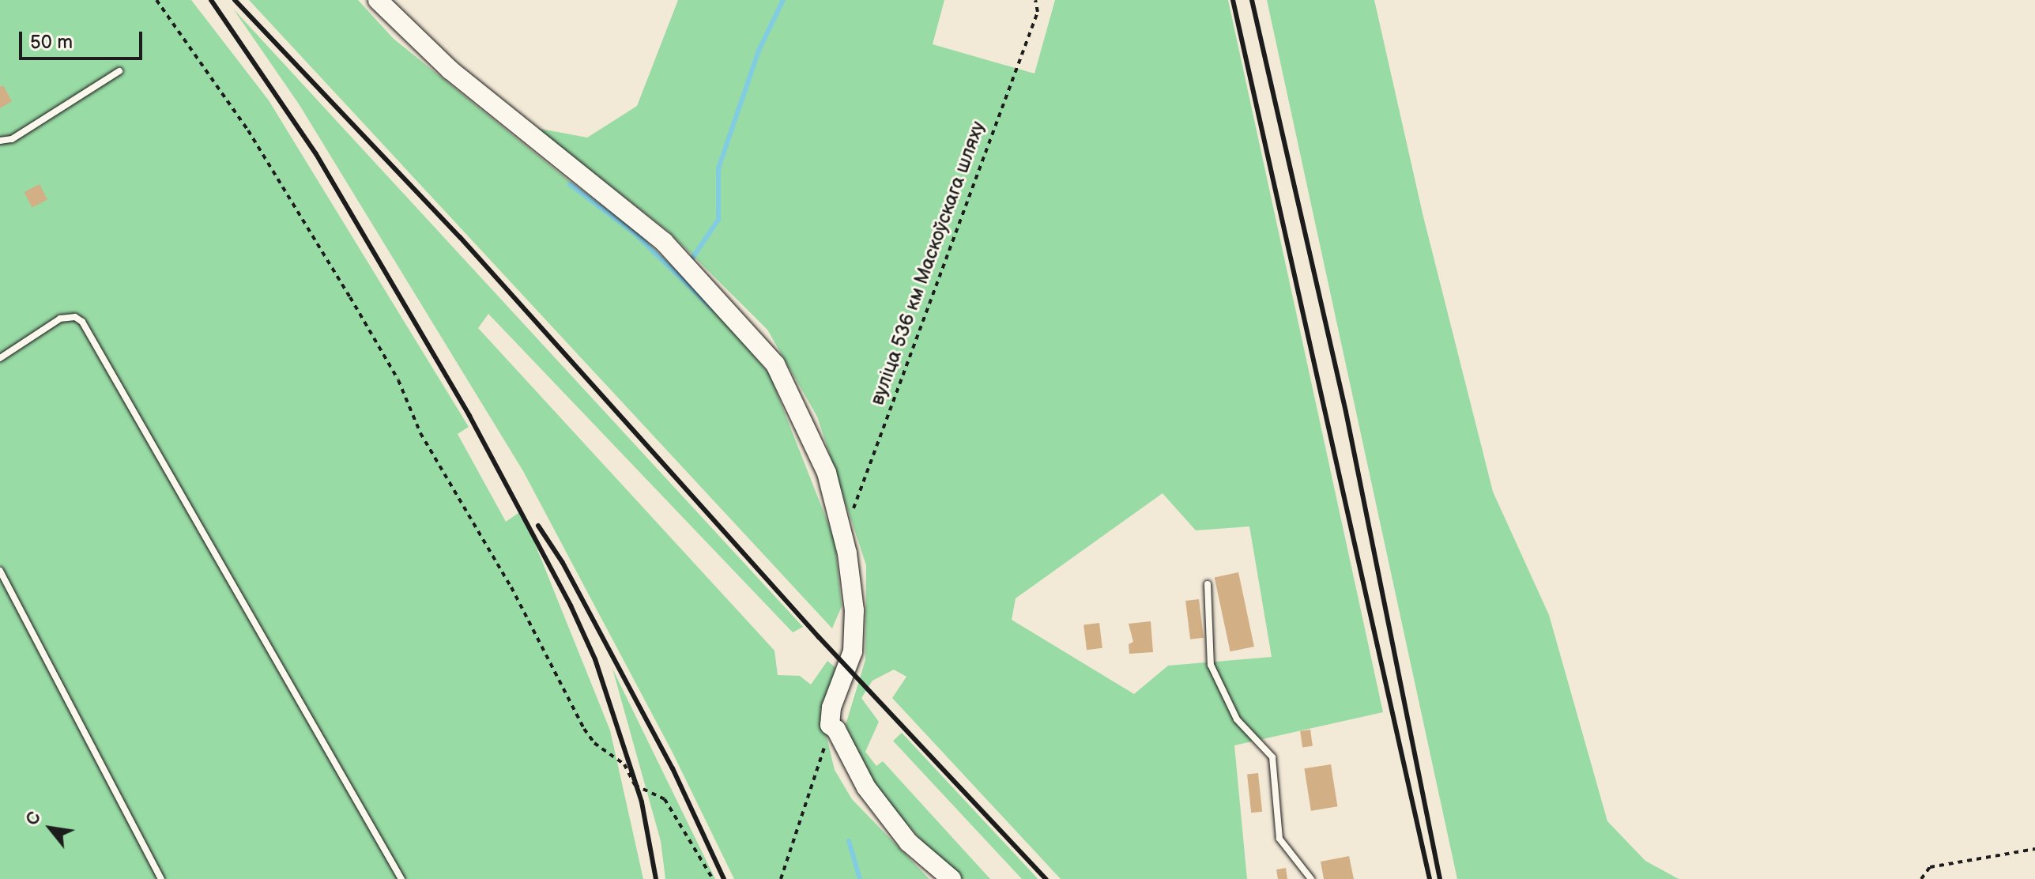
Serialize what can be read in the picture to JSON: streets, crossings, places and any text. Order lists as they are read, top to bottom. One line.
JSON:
{"streets":{"path":["вуліца 536 км Маскоўскага шляху"]},"scale_bar":"50 m","north":"top left"}
